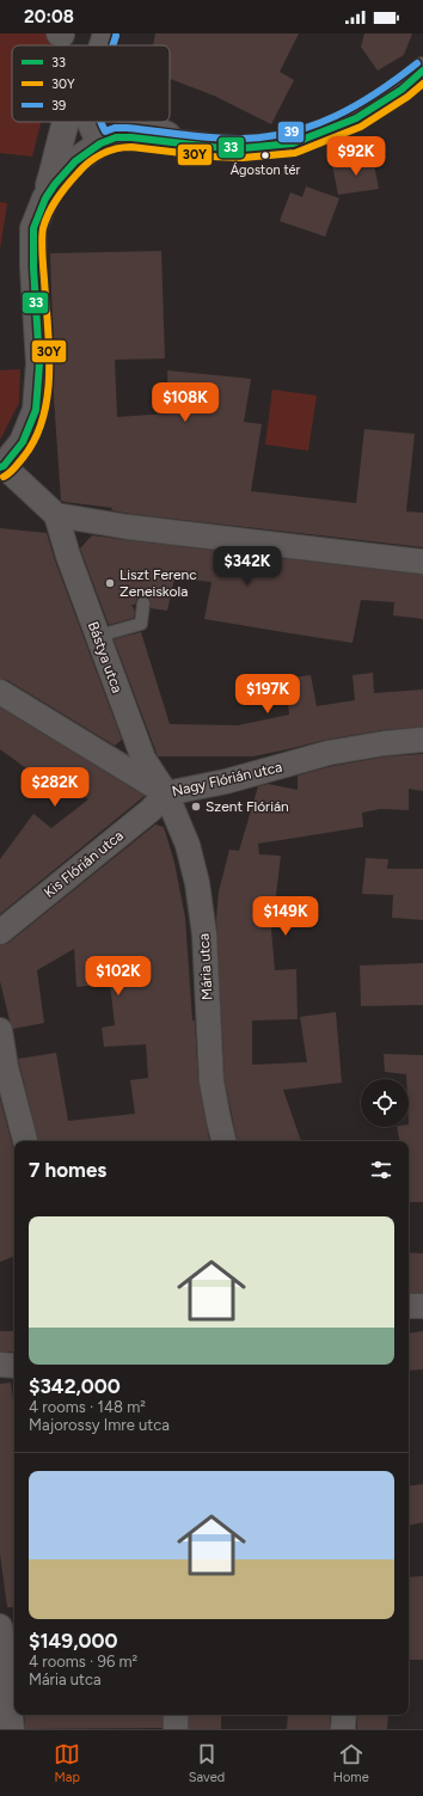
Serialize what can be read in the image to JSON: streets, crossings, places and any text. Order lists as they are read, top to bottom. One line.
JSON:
{"streets":{"street":["Bástya utca","Nagy Flórián utca","Kis Flórián utca","Mária utca"]},"crossings":[["Bástya utca","Nagy Flórián utca"],["Bástya utca","Kis Flórián utca"],["Bástya utca","Mária utca"],["Nagy Flórián utca","Kis Flórián utca"],["Nagy Flórián utca","Mária utca"],["Kis Flórián utca","Mária utca"]],"places":["Ágoston tér","Liszt Ferenc Zeneiskola","Szent Flórián"],"lines":["transit line 39","transit line 33","transit line 30Y"],"legend":["33","30Y","39"],"page":{"status":"20:08","price":["$92K","$108K","$342K","$197K","$282K","$149K","$102K"],"heading":"7 homes","list":[{"name":"$342,000","note":"4 rooms · 148 m² · Majorossy Imre utca"},{"name":"$149,000","note":"4 rooms · 96 m² · Mária utca"}],"tabs":["Map","Saved","Home"]}}
